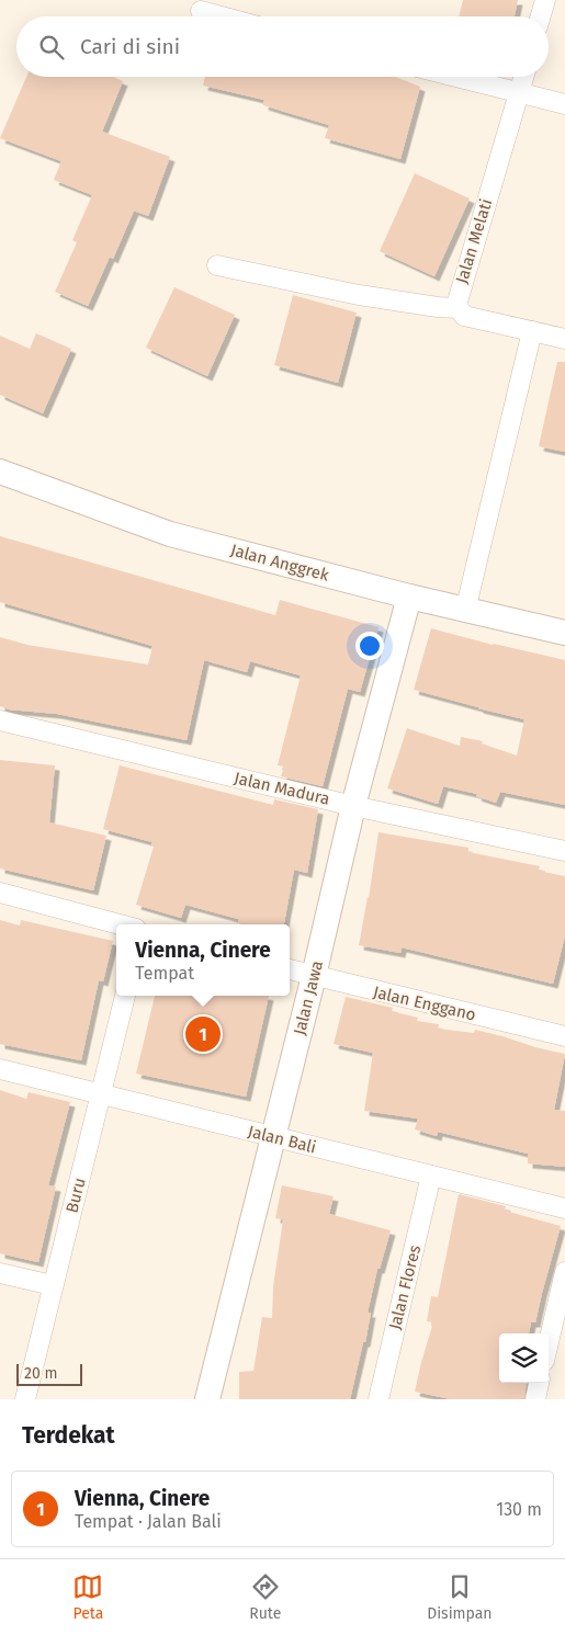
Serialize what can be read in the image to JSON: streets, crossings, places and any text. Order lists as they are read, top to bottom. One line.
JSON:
{"streets":{"street":["Jalan Melati","Jalan Anggrek","Jalan Madura","Jalan Jawa","Jalan Enggano","Jalan Bali","Buru","Jalan Flores"]},"crossings":[["Jalan Anggrek","Jalan Jawa"],["Jalan Madura","Jalan Jawa"],["Jalan Jawa","Jalan Enggano"],["Jalan Jawa","Jalan Bali"],["Jalan Bali","Buru"],["Jalan Bali","Jalan Flores"]],"scale_bar":"20 m","page":{"search":"Cari di sini","popup":["Vienna, Cinere","Tempat"],"pins":"1","scale":"20 m","heading":"Terdekat","list":[{"mark":"1","name":"Vienna, Cinere","note":"Tempat · Jalan Bali","value":"130 m"}],"nav":["Peta","Rute","Disimpan"]}}
